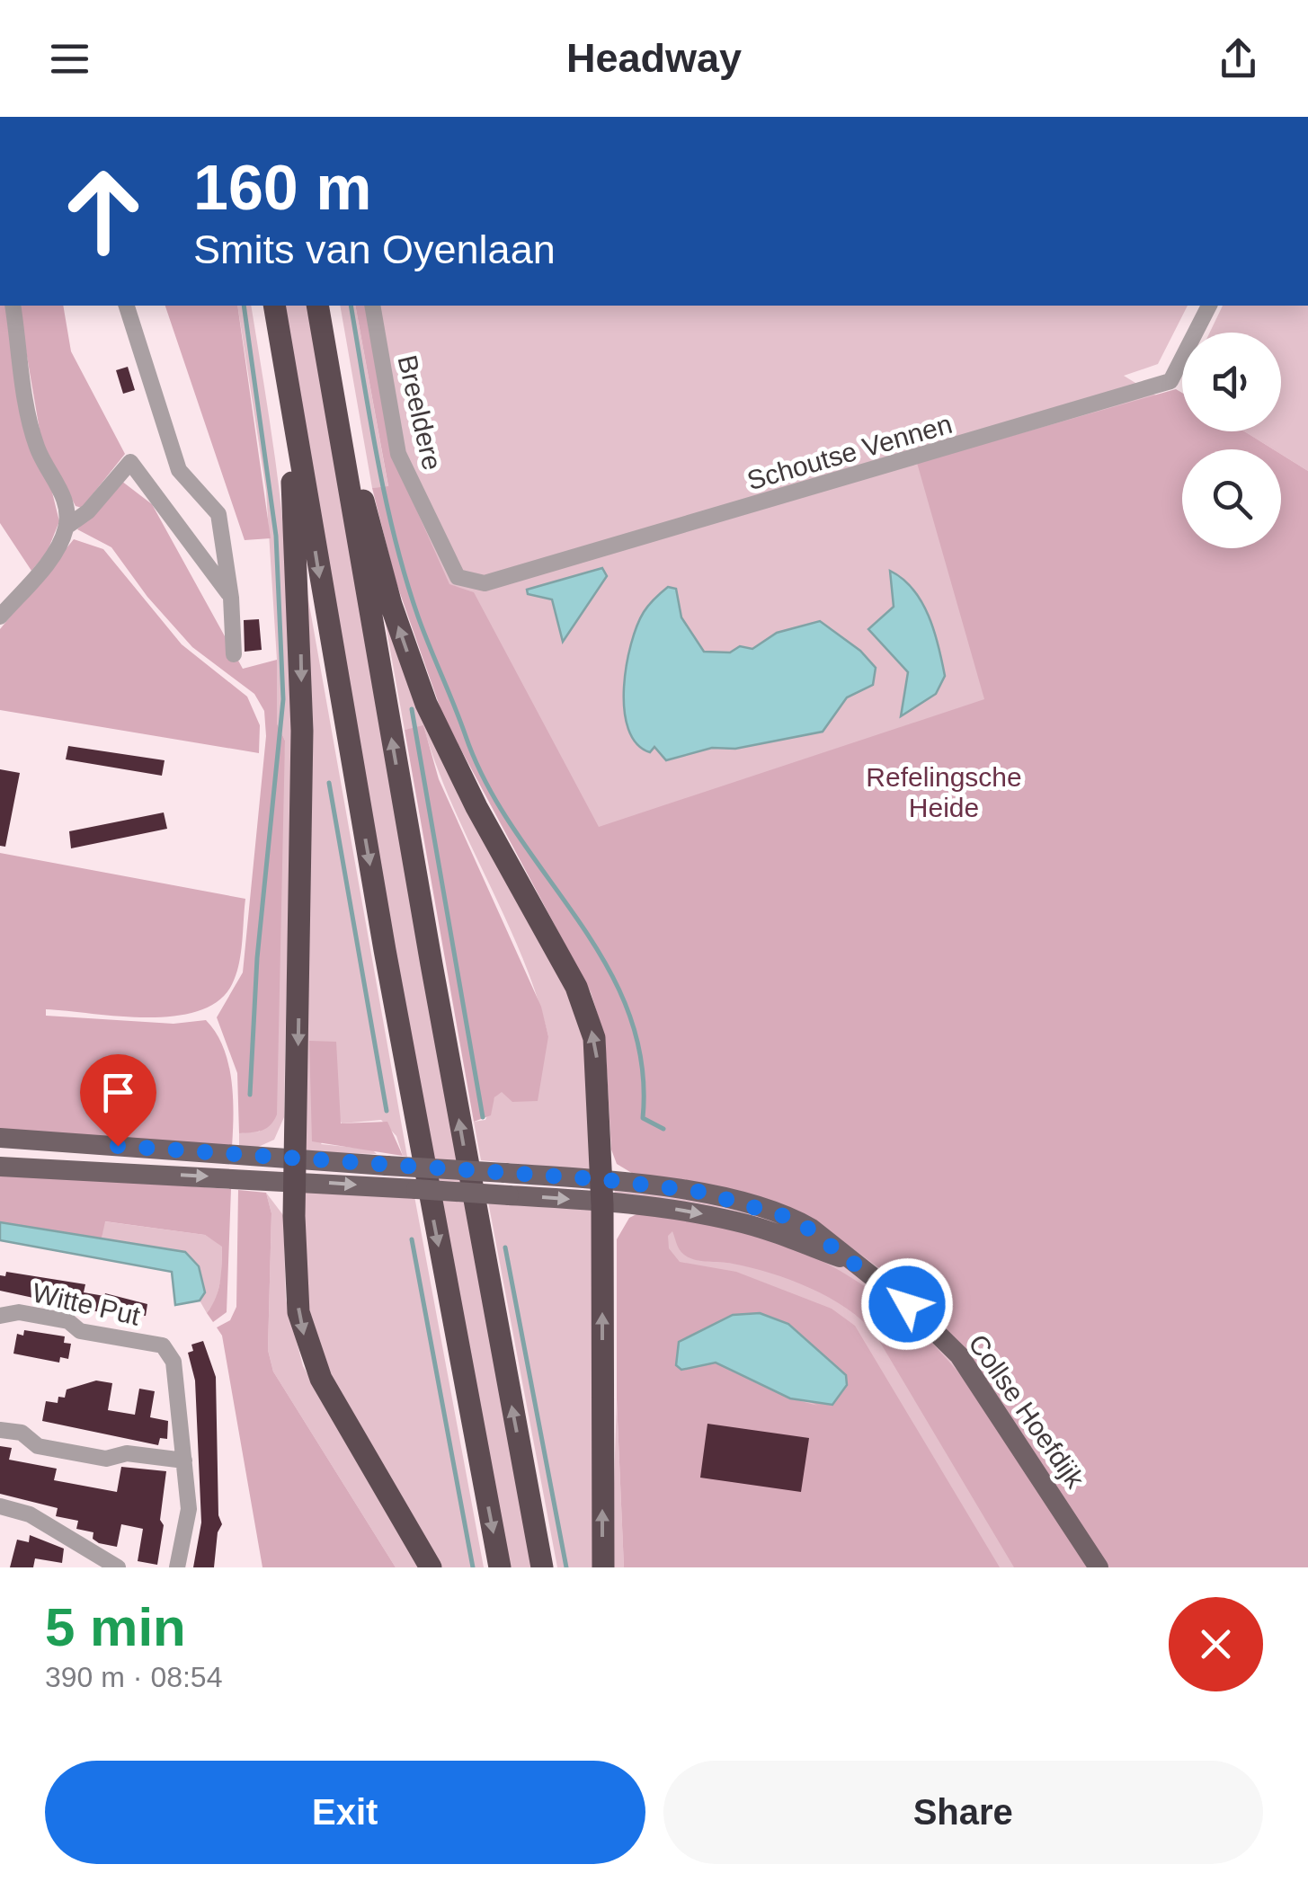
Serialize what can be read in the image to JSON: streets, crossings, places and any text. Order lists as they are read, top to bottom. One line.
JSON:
{"streets":{"main road":["Collse Hoefdijk"],"street":["Breeldere","Schoutse Vennen","Witte Put"]},"crossings":[["Breeldere","Schoutse Vennen"]],"parks":["Refelingsche Heide"],"page":{"header":"Headway","turn":["160 m","Smits van Oyenlaan"],"heading":["5 min","390 m · 08:54"],"buttons":["Exit","Share"]}}
